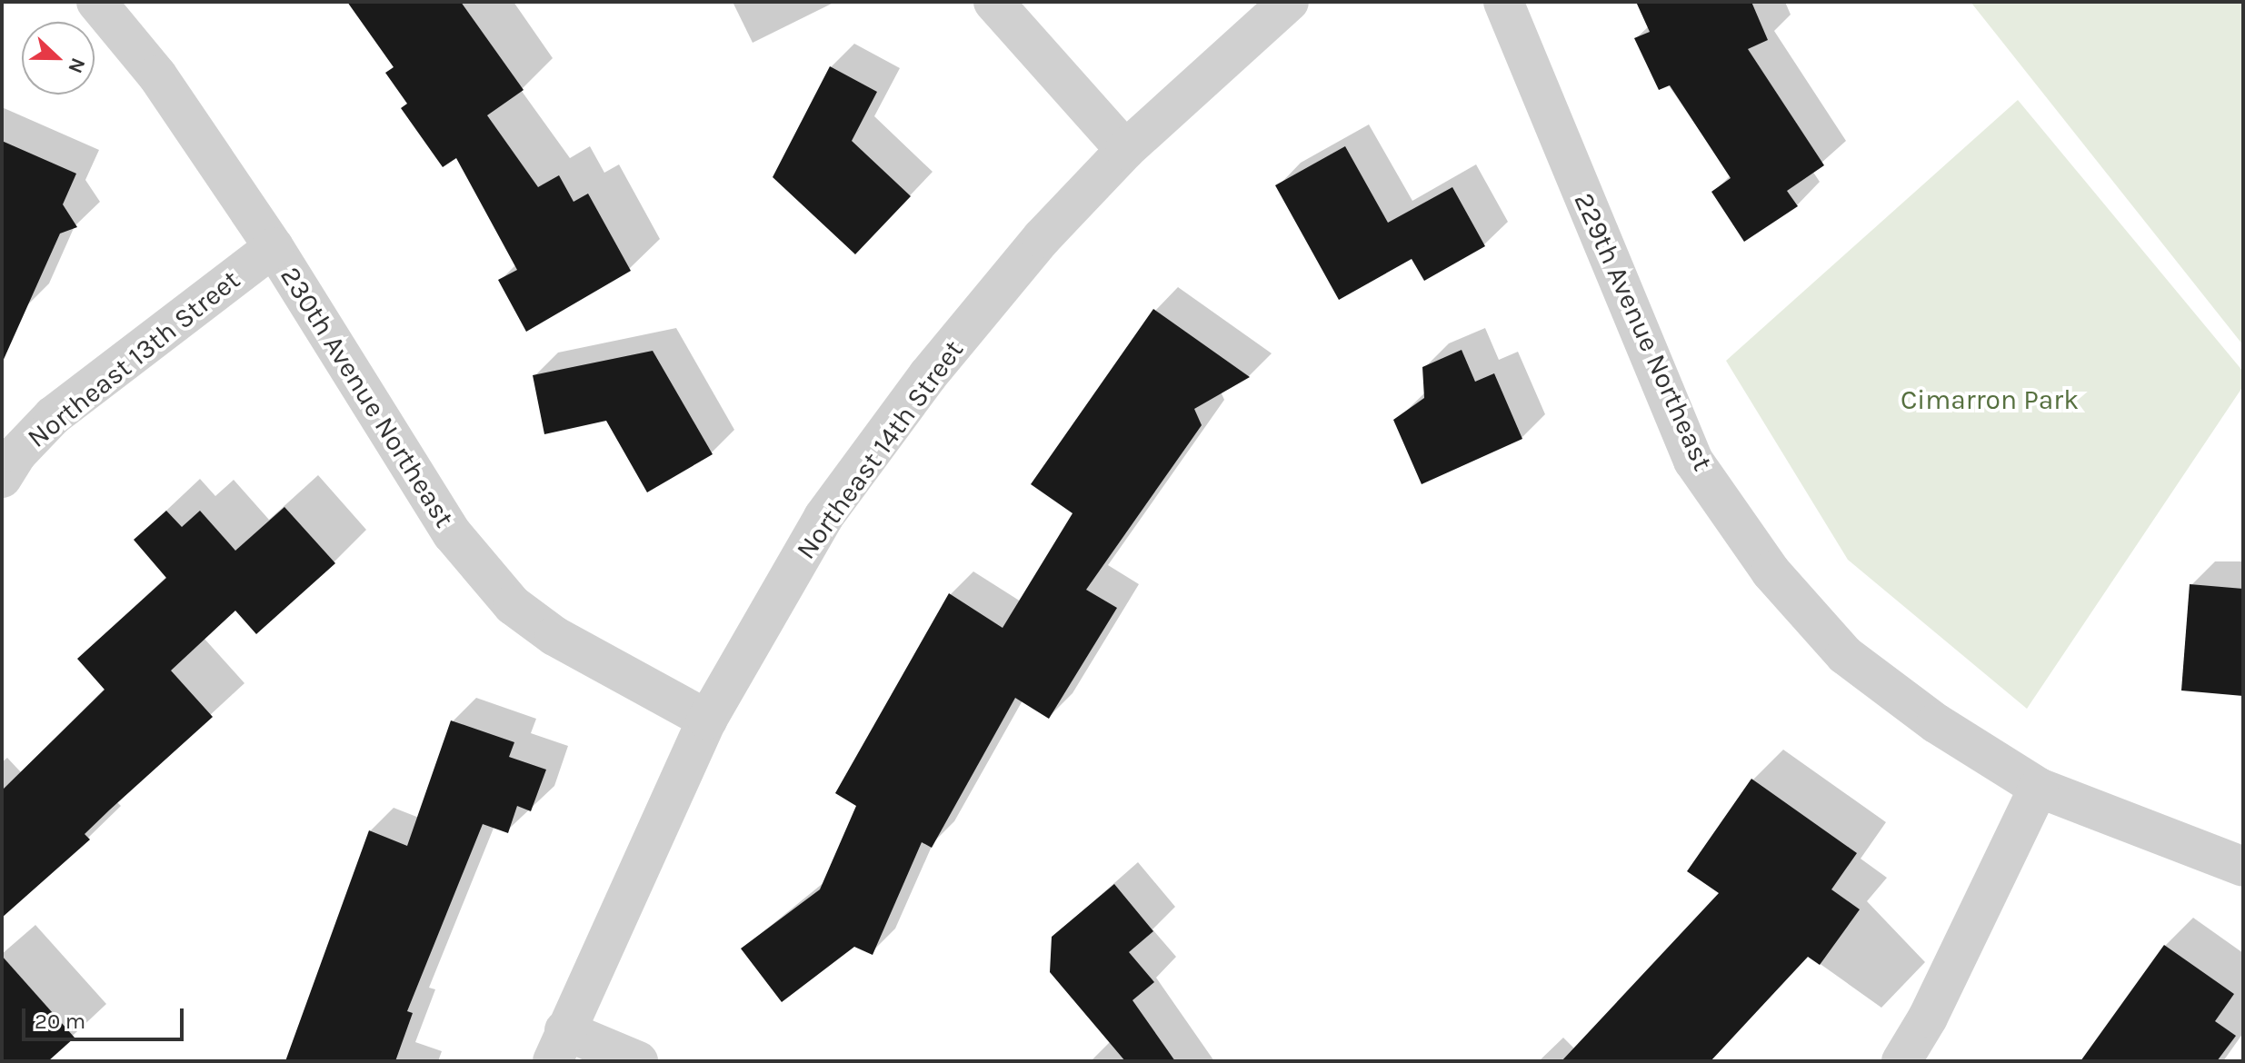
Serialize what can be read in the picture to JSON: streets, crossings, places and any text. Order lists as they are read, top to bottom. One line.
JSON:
{"streets":{"street":["229th Avenue Northeast","Northeast 13th Street","230th Avenue Northeast","Northeast 14th Street"]},"crossings":[["Northeast 13th Street","230th Avenue Northeast"],["230th Avenue Northeast","Northeast 14th Street"]],"parks":["Cimarron Park"],"scale_bar":"20 m","north":"right"}
